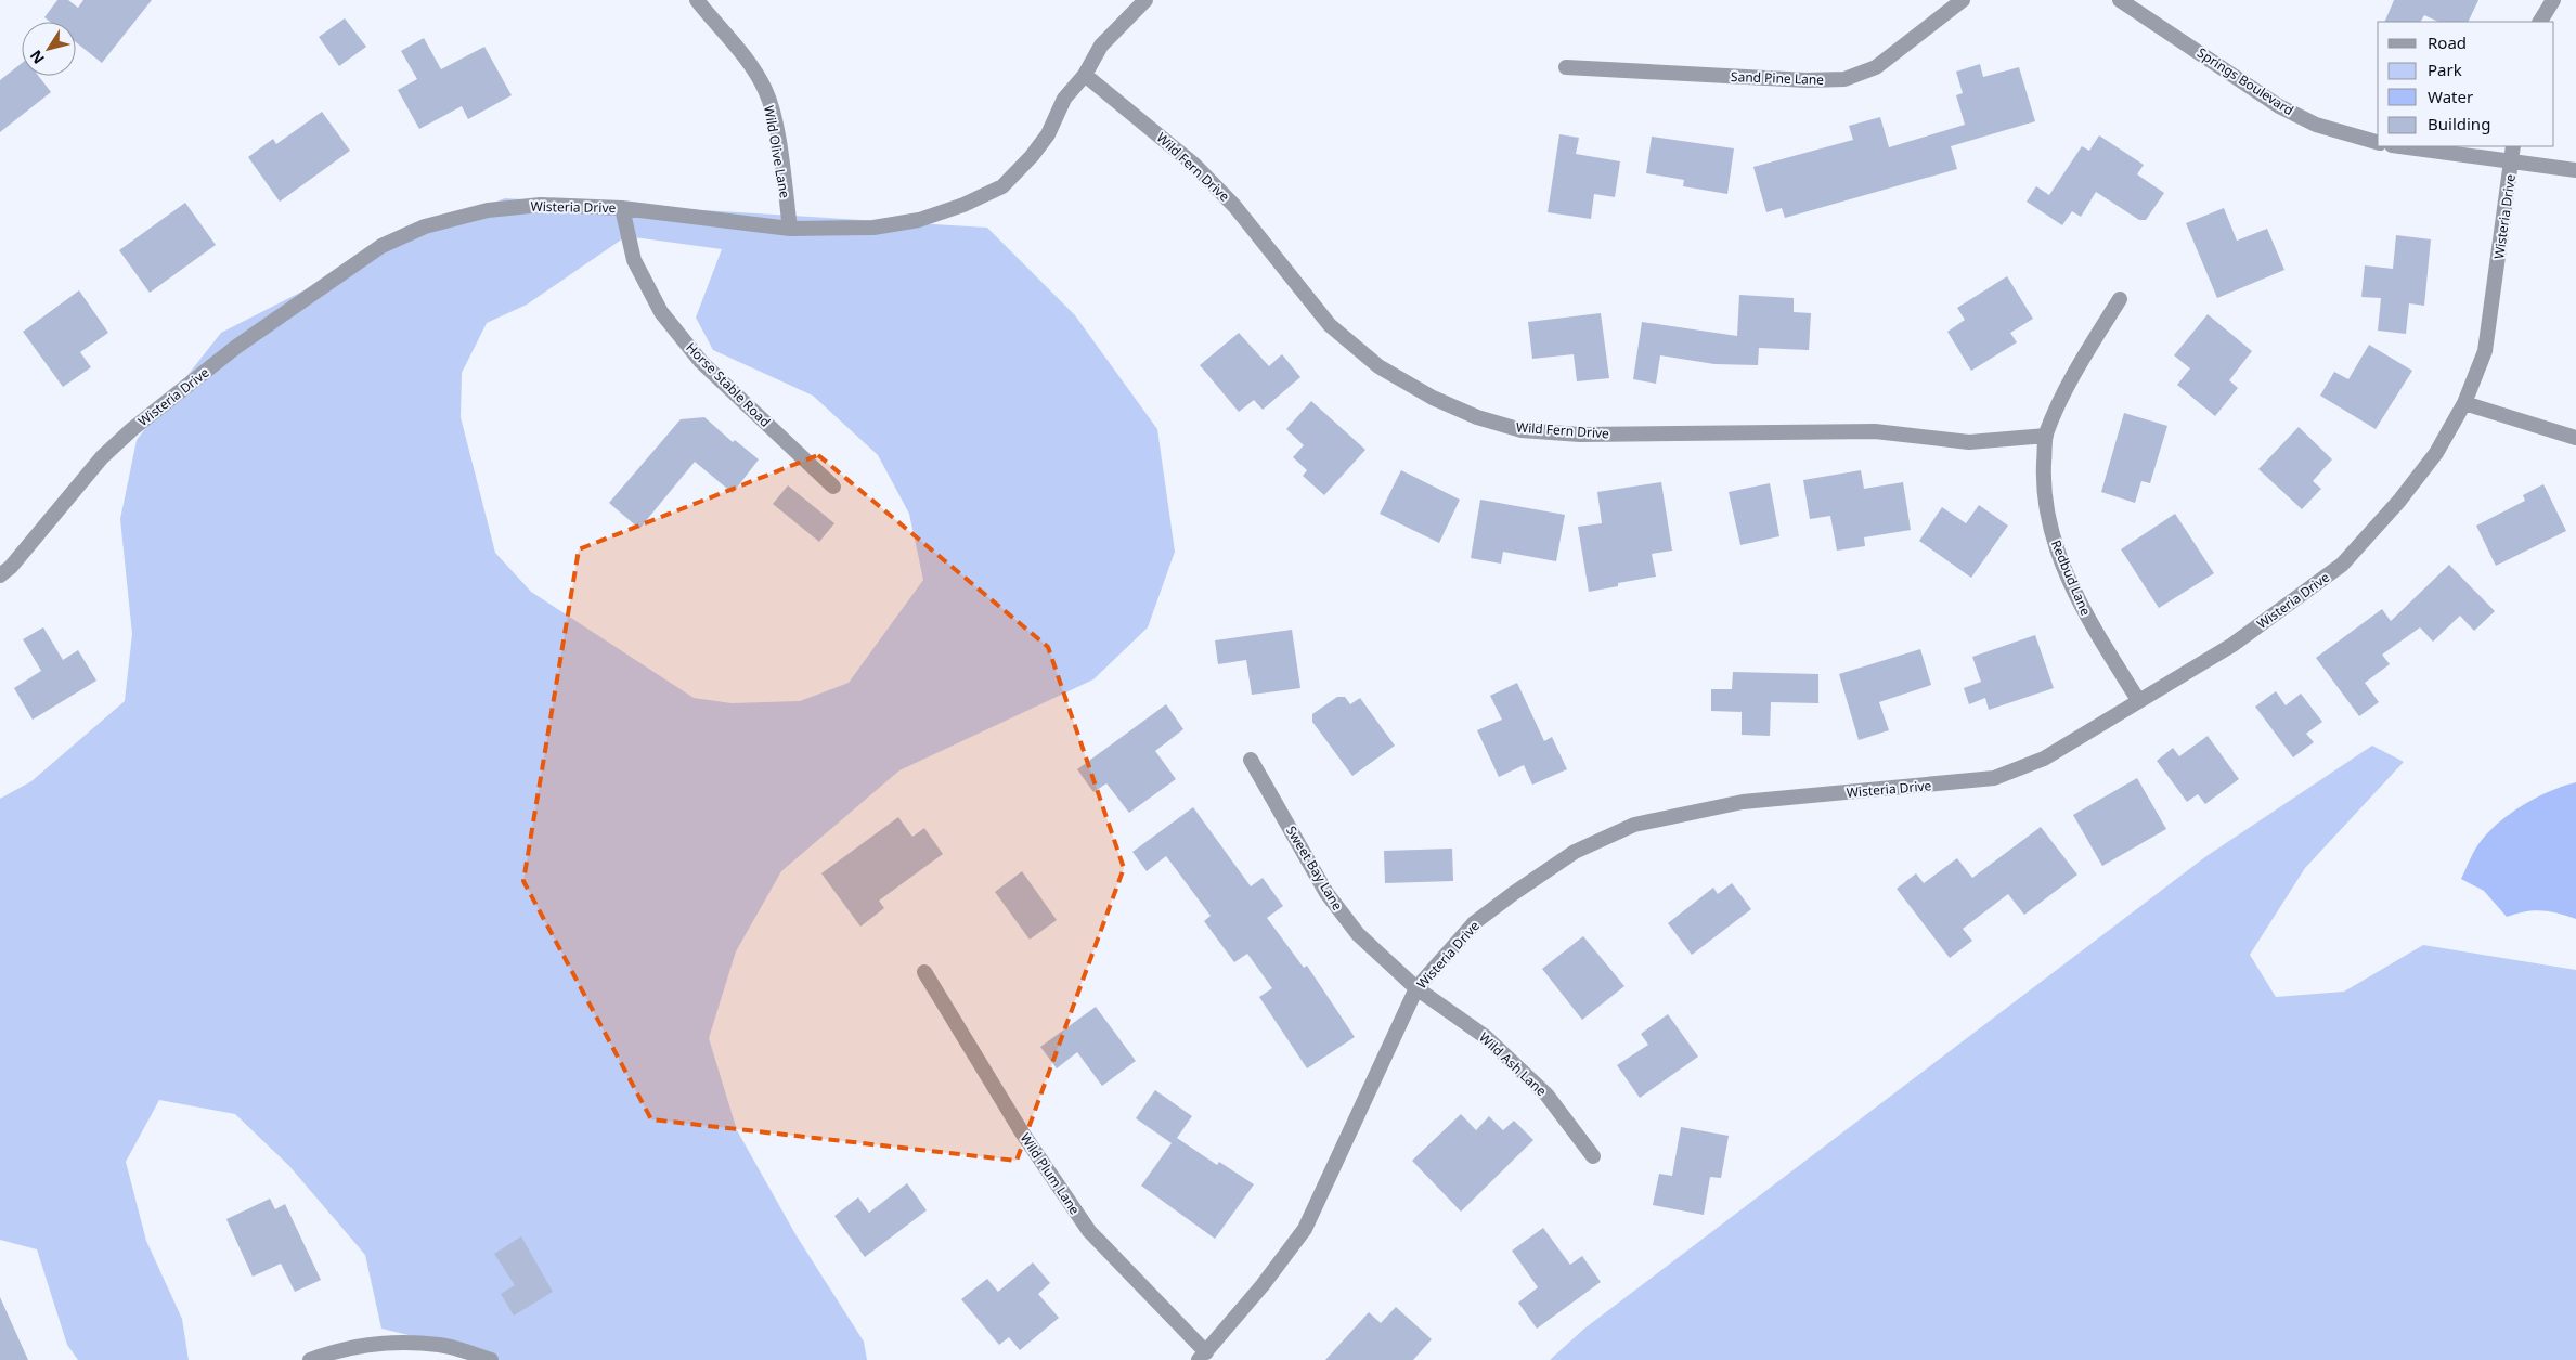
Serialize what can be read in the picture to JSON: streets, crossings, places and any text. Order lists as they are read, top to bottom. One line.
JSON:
{"streets":{"street":["Sand Pine Lane","Springs Boulevard","Wild Olive Lane","Wild Fern Drive","Wisteria Drive","Horse Stable Road","Redbud Lane","Sweet Bay Lane","Wild Ash Lane","Wild Plum Lane"]},"crossings":[["Wild Olive Lane","Wisteria Drive"],["Wild Fern Drive","Wisteria Drive"],["Wild Fern Drive","Redbud Lane"],["Wisteria Drive","Horse Stable Road"],["Wisteria Drive","Redbud Lane"],["Wisteria Drive","Sweet Bay Lane"],["Wisteria Drive","Wild Ash Lane"],["Wisteria Drive","Wild Plum Lane"],["Sweet Bay Lane","Wild Ash Lane"]],"legend":["Road","Park","Water","Building"],"north":"bottom left"}
